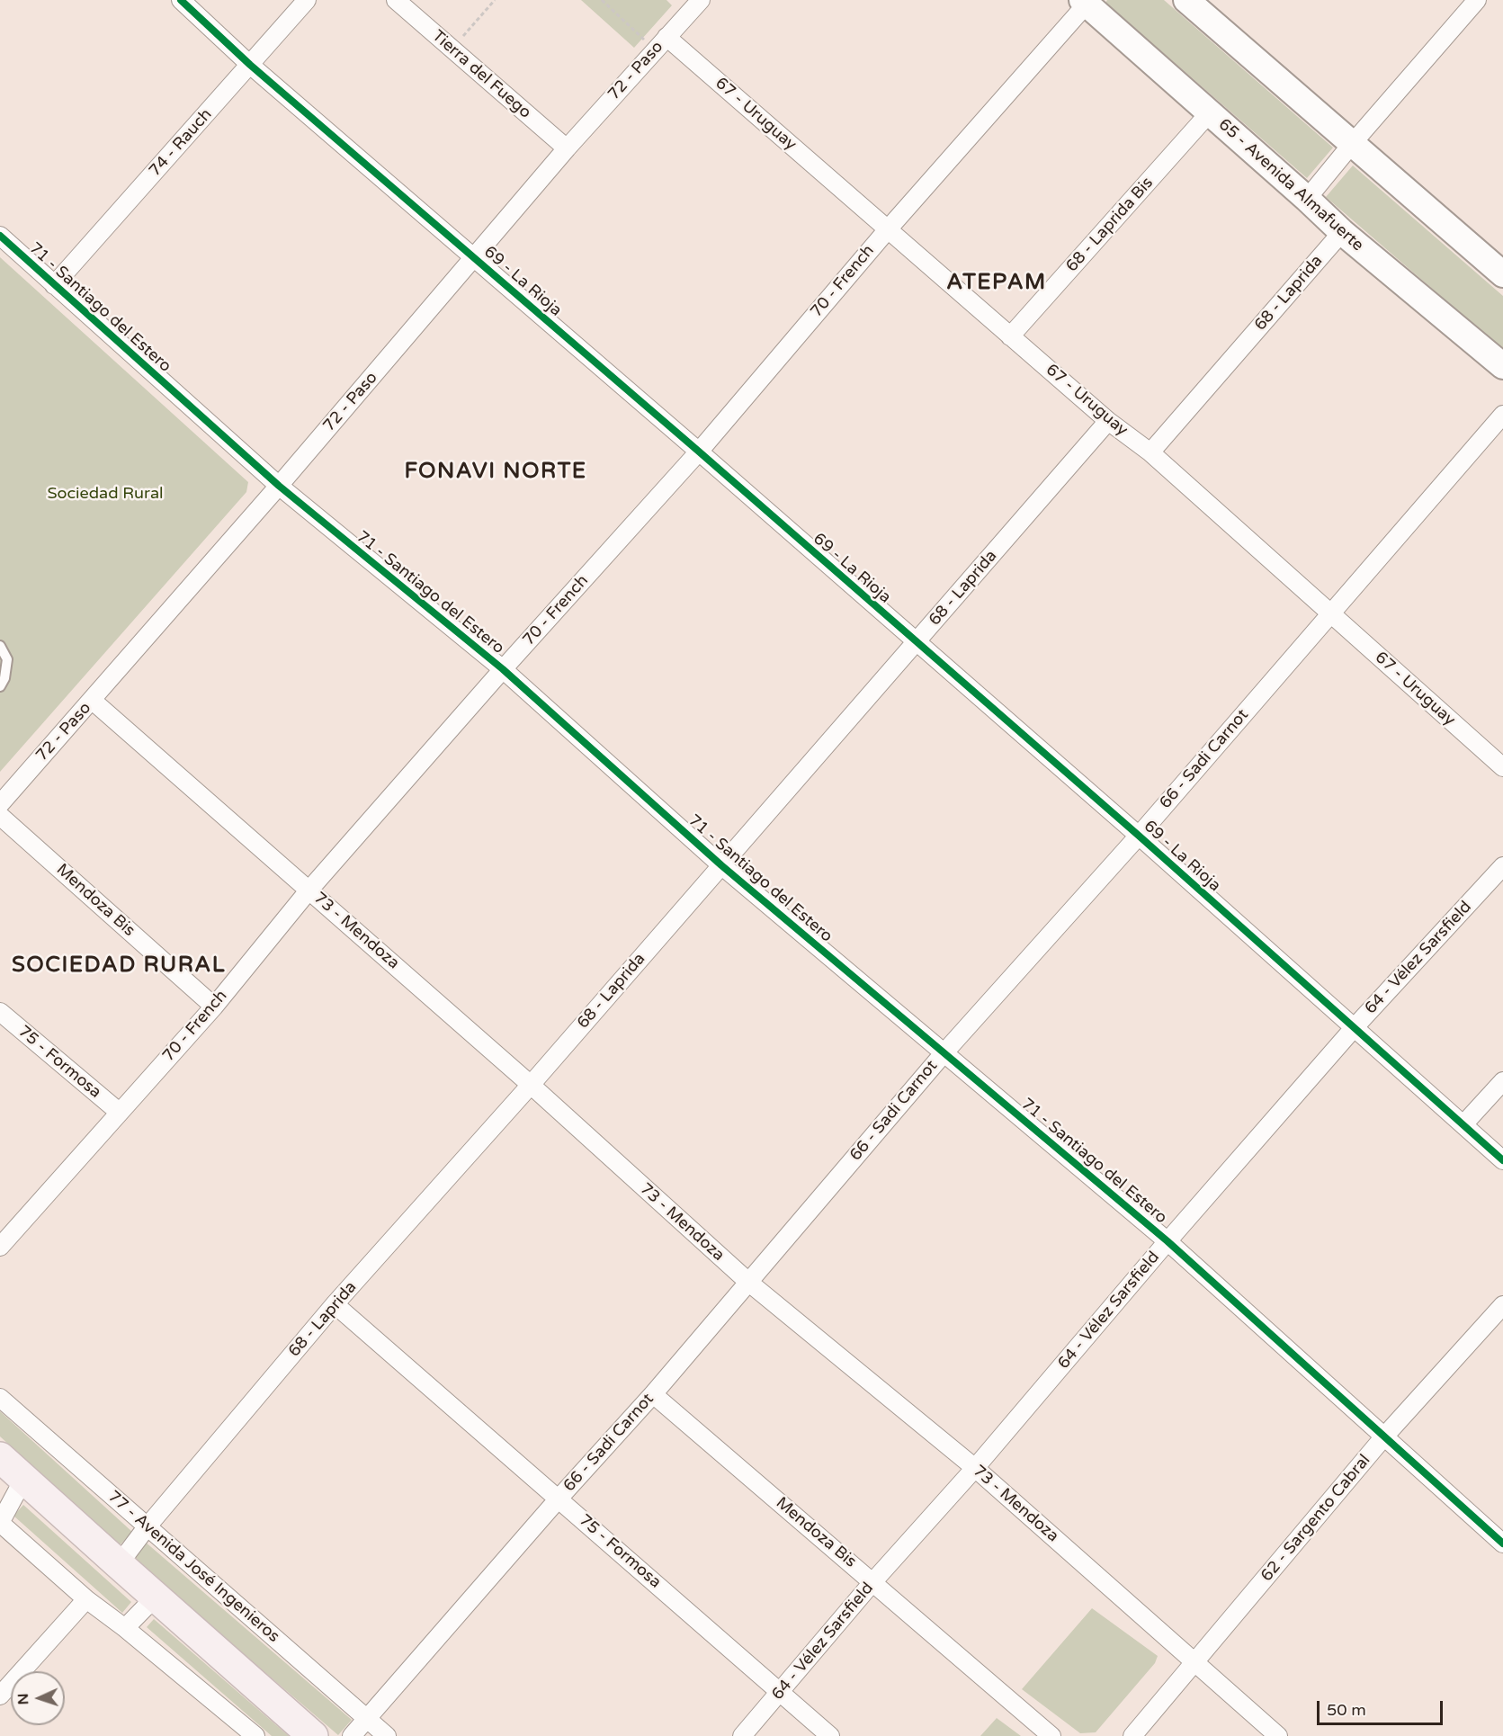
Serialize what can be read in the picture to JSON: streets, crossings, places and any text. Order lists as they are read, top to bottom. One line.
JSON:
{"streets":{"main road":["65 - Avenida Almafuerte"],"street":["72 - Paso","Tierra del Fuego","67 - Uruguay","74 - Rauch","68 - Laprida Bis","69 - La Rioja","70 - French","68 - Laprida","71 - Santiago del Estero","66 - Sadi Carnot","Mendoza Bis","73 - Mendoza","64 - Vélez Sarsfield","75 - Formosa","62 - Sargento Cabral","77 - Avenida José Ingenieros"]},"crossings":[["72 - Paso","Tierra del Fuego"],["72 - Paso","67 - Uruguay"],["72 - Paso","69 - La Rioja"],["72 - Paso","71 - Santiago del Estero"],["72 - Paso","73 - Mendoza"],["67 - Uruguay","68 - Laprida Bis"],["67 - Uruguay","70 - French"],["67 - Uruguay","68 - Laprida"],["67 - Uruguay","66 - Sadi Carnot"],["74 - Rauch","69 - La Rioja"],["74 - Rauch","71 - Santiago del Estero"],["65 - Avenida Almafuerte","68 - Laprida Bis"],["65 - Avenida Almafuerte","70 - French"],["65 - Avenida Almafuerte","68 - Laprida"],["69 - La Rioja","70 - French"],["69 - La Rioja","68 - Laprida"],["69 - La Rioja","66 - Sadi Carnot"],["69 - La Rioja","64 - Vélez Sarsfield"],["70 - French","71 - Santiago del Estero"],["70 - French","Mendoza Bis"],["70 - French","73 - Mendoza"],["70 - French","75 - Formosa"],["68 - Laprida","71 - Santiago del Estero"],["68 - Laprida","73 - Mendoza"],["68 - Laprida","75 - Formosa"],["68 - Laprida","77 - Avenida José Ingenieros"],["71 - Santiago del Estero","66 - Sadi Carnot"],["71 - Santiago del Estero","64 - Vélez Sarsfield"],["71 - Santiago del Estero","62 - Sargento Cabral"],["66 - Sadi Carnot","Mendoza Bis"],["66 - Sadi Carnot","73 - Mendoza"],["66 - Sadi Carnot","75 - Formosa"],["66 - Sadi Carnot","77 - Avenida José Ingenieros"],["Mendoza Bis","64 - Vélez Sarsfield"],["73 - Mendoza","64 - Vélez Sarsfield"],["73 - Mendoza","62 - Sargento Cabral"],["64 - Vélez Sarsfield","75 - Formosa"]],"districts":["ATEPAM","FONAVI NORTE","SOCIEDAD RURAL"],"parks":["Sociedad Rural"],"scale_bar":"50 m","north":"left"}
